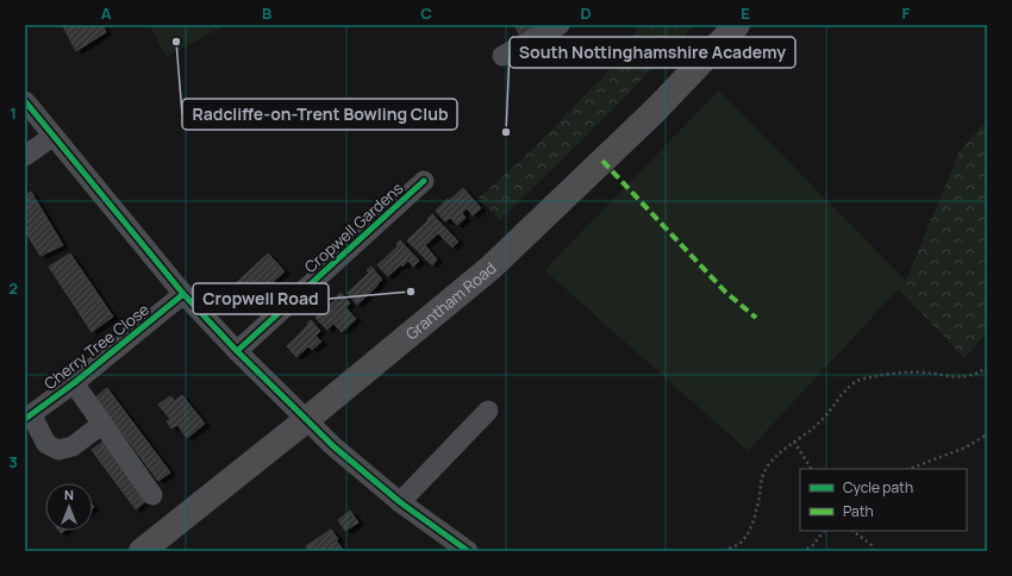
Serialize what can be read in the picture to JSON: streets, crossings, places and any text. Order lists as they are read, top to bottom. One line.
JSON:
{"streets":{"highway":["Grantham Road"],"street":["Cropwell Gardens","Cherry Tree Close"]},"places":["Radcliffe-on-Trent Bowling Club","South Nottinghamshire Academy","Cropwell Road"],"legend":["Cycle path","Path"],"north":"top","grid":{"columns":["A","B","C","D","E","F"],"rows":["1","2","3"]}}
